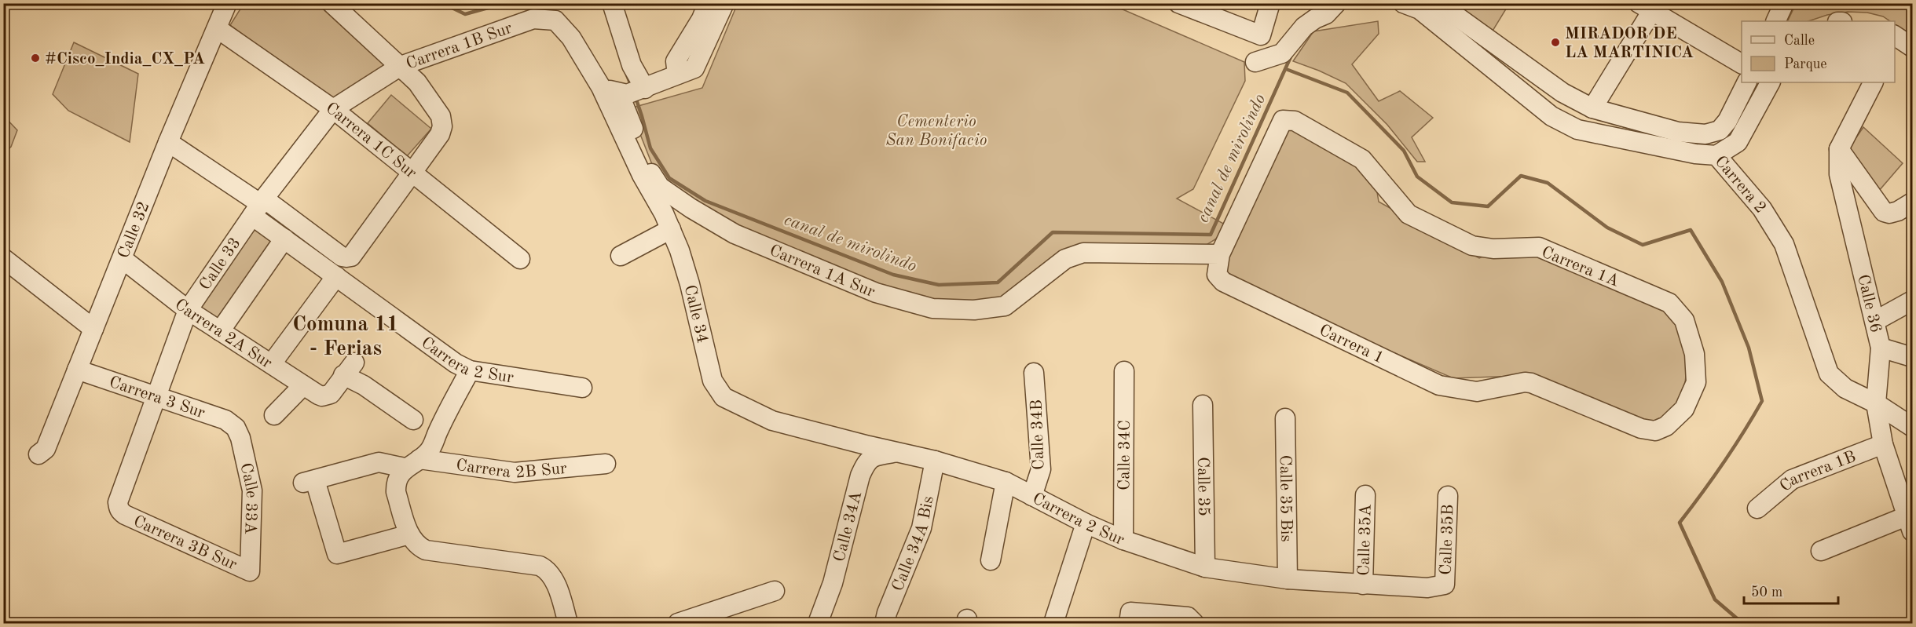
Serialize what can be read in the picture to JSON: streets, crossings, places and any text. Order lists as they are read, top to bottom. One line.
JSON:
{"streets":{"street":["Carrera 1B Sur","Carrera 1C Sur","Carrera 2","Calle 32","Calle 33","Carrera 1A","Carrera 1A Sur","Calle 36","Calle 34","Carrera 2A Sur","Carrera 1","Carrera 2 Sur","Carrera 3 Sur","Calle 34B","Calle 34C","Carrera 2B Sur","Carrera 1B","Calle 35","Calle 35 Bis","Calle 33A","Calle 34A","Calle 35A","Calle 35B","Carrera 3B Sur","Calle 34A Bis"]},"crossings":[["Carrera 1B Sur","Calle 33"],["Carrera 1B Sur","Calle 34"],["Carrera 1C Sur","Calle 32"],["Carrera 1C Sur","Calle 33"],["Carrera 1C Sur","Carrera 2 Sur"],["Carrera 2","Calle 36"],["Calle 32","Carrera 2A Sur"],["Calle 32","Carrera 2 Sur"],["Calle 32","Carrera 3 Sur"],["Calle 33","Carrera 2A Sur"],["Calle 33","Carrera 2 Sur"],["Calle 33","Carrera 3 Sur"],["Calle 33","Carrera 3B Sur"],["Carrera 1A","Carrera 1A Sur"],["Carrera 1A","Carrera 1"],["Carrera 1A Sur","Carrera 1"],["Calle 36","Carrera 1B"],["Calle 34","Carrera 2 Sur"],["Carrera 2 Sur","Calle 34B"],["Carrera 2 Sur","Calle 34C"],["Carrera 2 Sur","Calle 35"],["Carrera 2 Sur","Calle 35 Bis"],["Carrera 2 Sur","Calle 34A"],["Carrera 2 Sur","Calle 35A"],["Carrera 2 Sur","Calle 35B"],["Carrera 2 Sur","Calle 34A Bis"],["Carrera 3 Sur","Calle 33A"],["Calle 33A","Carrera 3B Sur"]],"districts":["Comuna 11 - Ferias"],"water":["canal de mirolindo"],"parks":["Cementerio San Bonifacio"],"places":["MIRADOR DE LA MARTINICA","#Cisco_India_CX_PA"],"legend":["Calle","Parque"],"scale_bar":"50 m"}
